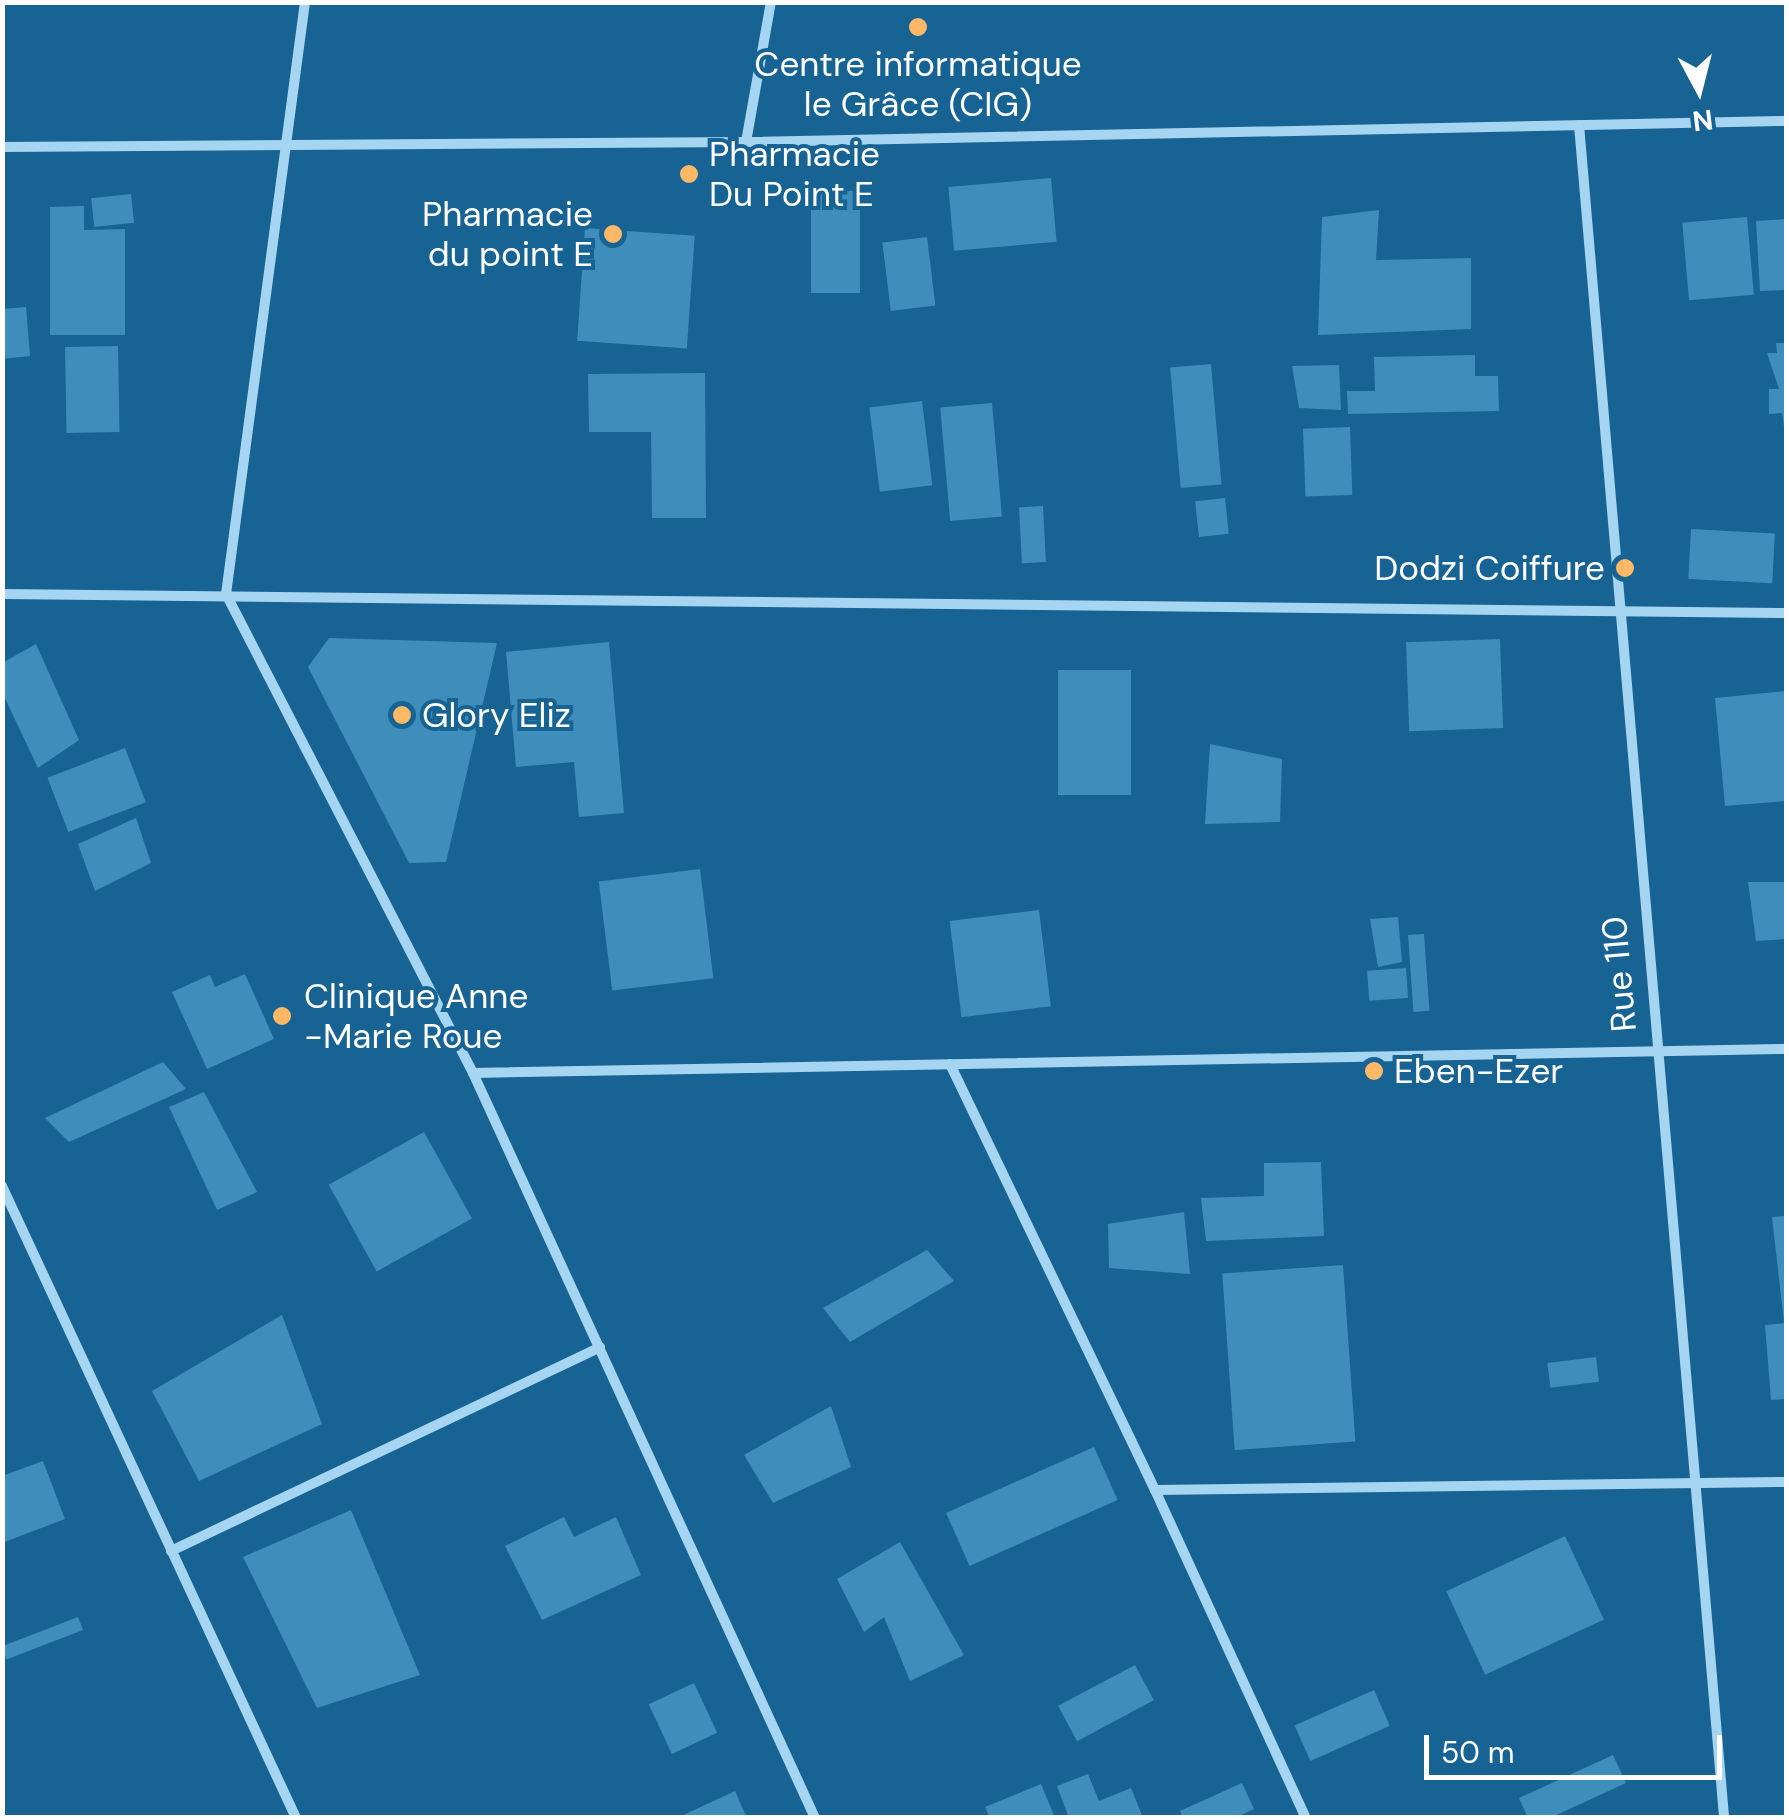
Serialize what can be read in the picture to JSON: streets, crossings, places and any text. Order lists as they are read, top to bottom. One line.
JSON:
{"streets":{"street":["Rue 110"]},"places":["Centre informatique le Grâce (CIG)","Pharmacie Du Point E","Pharmacie du point E","Dodzi Coiffure","Glory Eliz","Clinique Anne -Marie Roue","Eben-Ezer"],"scale_bar":"50 m","north":"bottom"}
